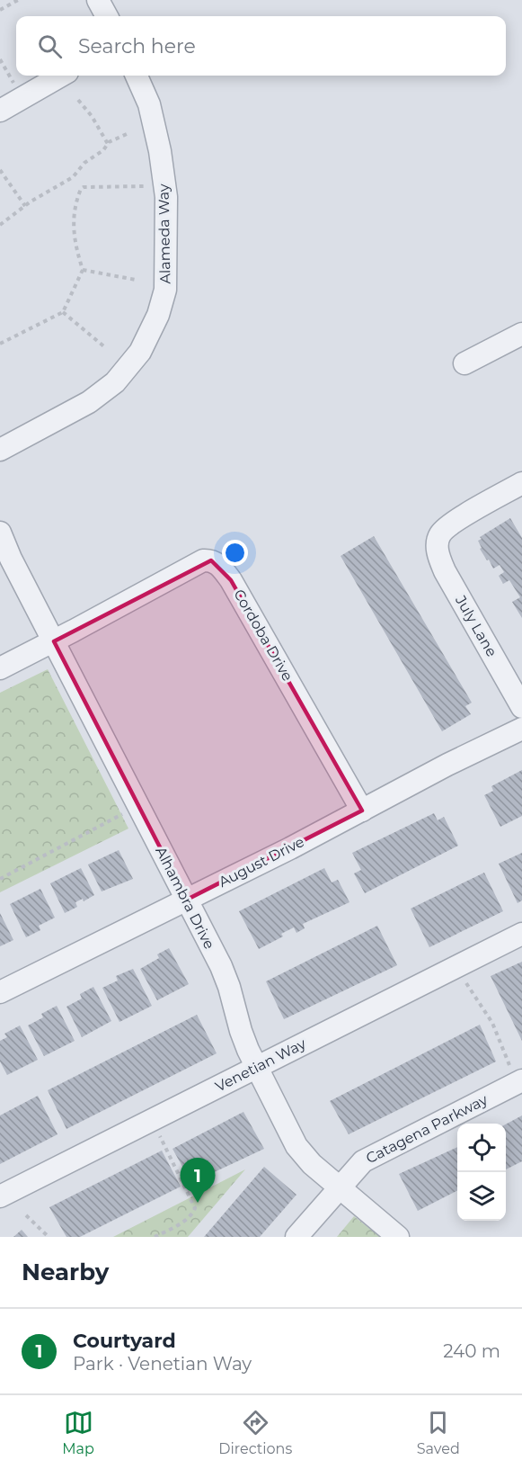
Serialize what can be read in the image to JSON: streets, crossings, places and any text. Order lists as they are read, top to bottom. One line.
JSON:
{"streets":{"street":["Alameda Way","July Lane","Cordoba Drive","August Drive","Alhambra Drive","Venetian Way","Catagena Parkway"]},"crossings":[["Cordoba Drive","August Drive"],["Cordoba Drive","Alhambra Drive"],["August Drive","Alhambra Drive"],["Alhambra Drive","Venetian Way"],["Alhambra Drive","Catagena Parkway"]],"page":{"search":"Search here","pins":"1","heading":"Nearby","list":[{"mark":"1","name":"Courtyard","note":"Park · Venetian Way","value":"240 m"}],"nav":["Map","Directions","Saved"]}}
